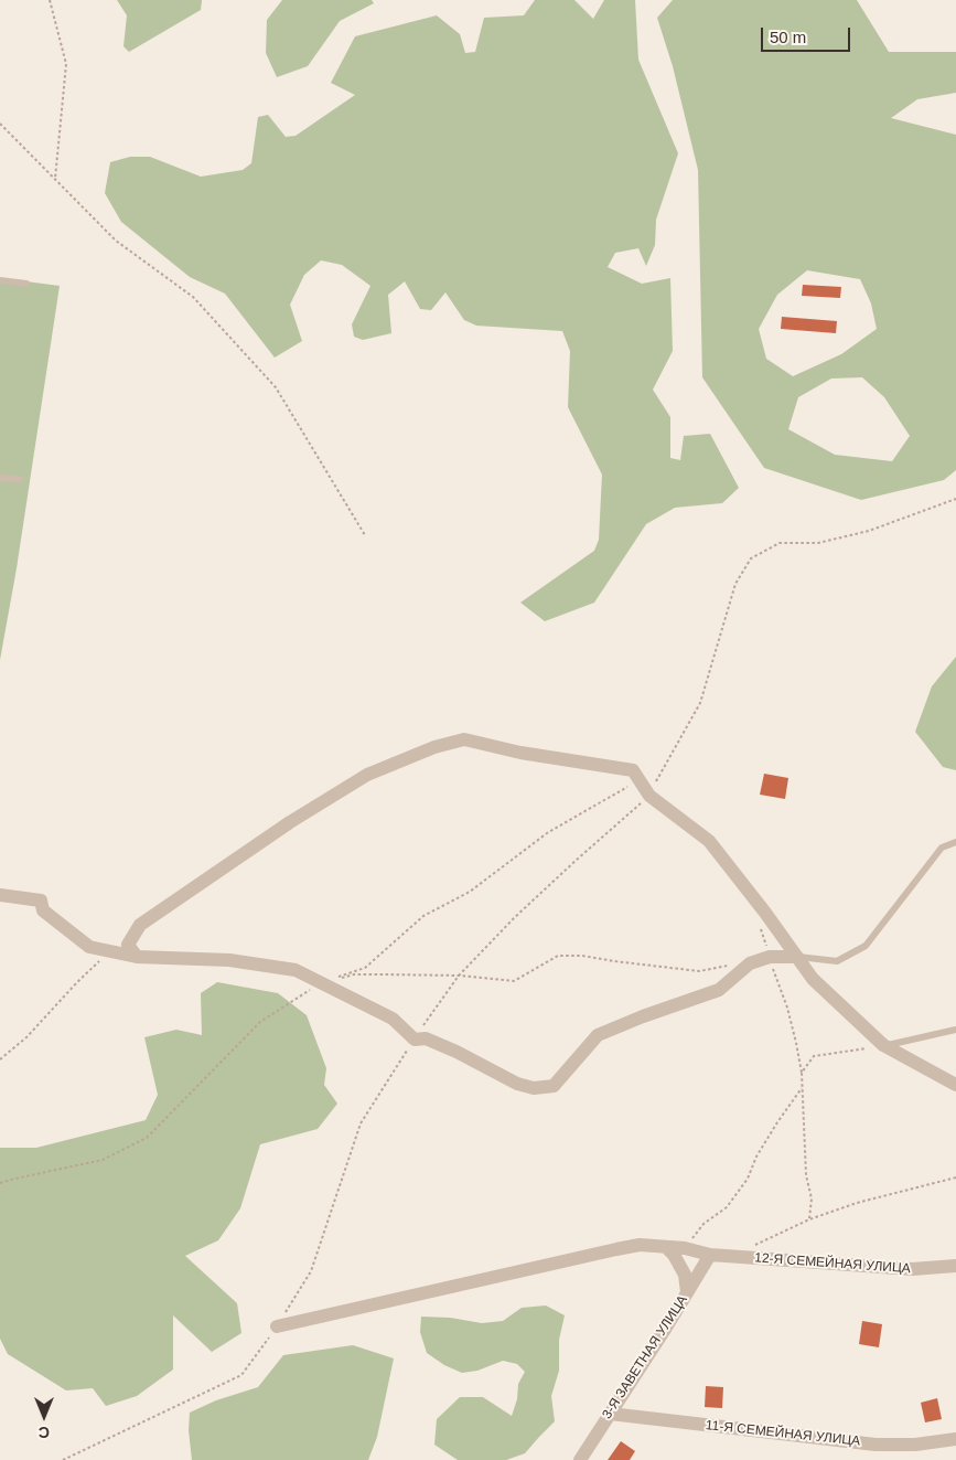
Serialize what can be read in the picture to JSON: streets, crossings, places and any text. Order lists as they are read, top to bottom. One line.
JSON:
{"streets":{"street":["12-Я СЕМЕЙНАЯ УЛИЦА","3-Я ЗАВЕТНАЯ УЛИЦА","11-Я СЕМЕЙНАЯ УЛИЦА"]},"crossings":[["12-Я СЕМЕЙНАЯ УЛИЦА","3-Я ЗАВЕТНАЯ УЛИЦА"],["3-Я ЗАВЕТНАЯ УЛИЦА","11-Я СЕМЕЙНАЯ УЛИЦА"]],"scale_bar":"50 m","north":"bottom"}
